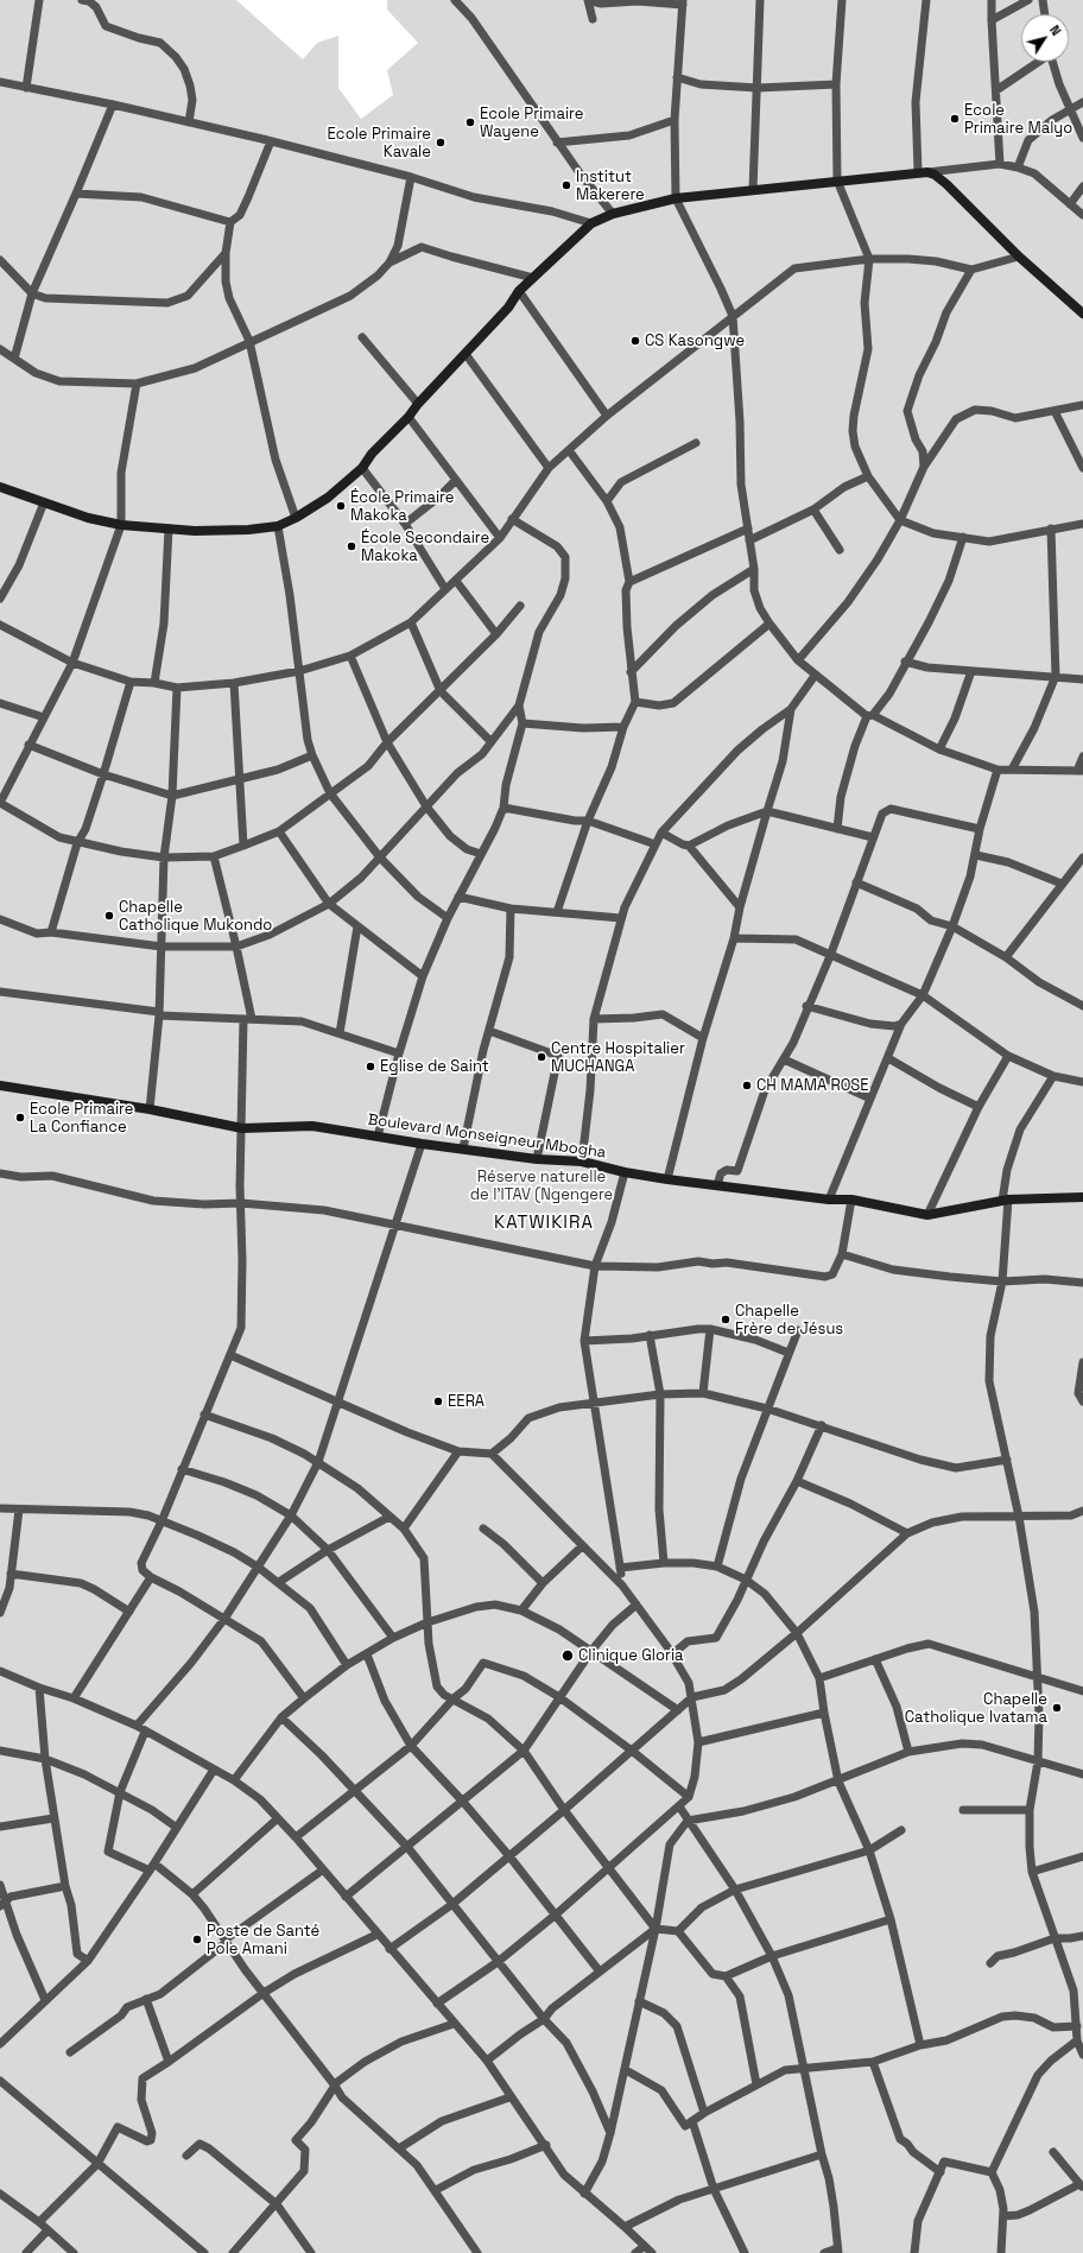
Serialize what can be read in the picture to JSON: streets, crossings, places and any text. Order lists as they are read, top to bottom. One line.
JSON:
{"streets":{"street":["Boulevard Monseigneur Mbogha"]},"districts":["KATWIKIRA"],"parks":["Réserve naturelle de l'ITAV (Ngengere"],"places":["Ecole Primaire Malyo","Ecole Primaire Wayene","Ecole Primaire Kavale","Institut Makerere","CS Kasongwe","École Primaire Makoka","École Secondaire Makoka","Chapelle Catholique Mukondo","Centre Hospitalier MUCHANGA","Eglise de Saint","CH MAMA ROSE","Ecole Primaire La Confiance","Chapelle Frère de Jésus","EERA","Clinique Gloria","Chapelle Catholique Ivatama","Poste de Santé Pole Amani"],"north":"top right"}
